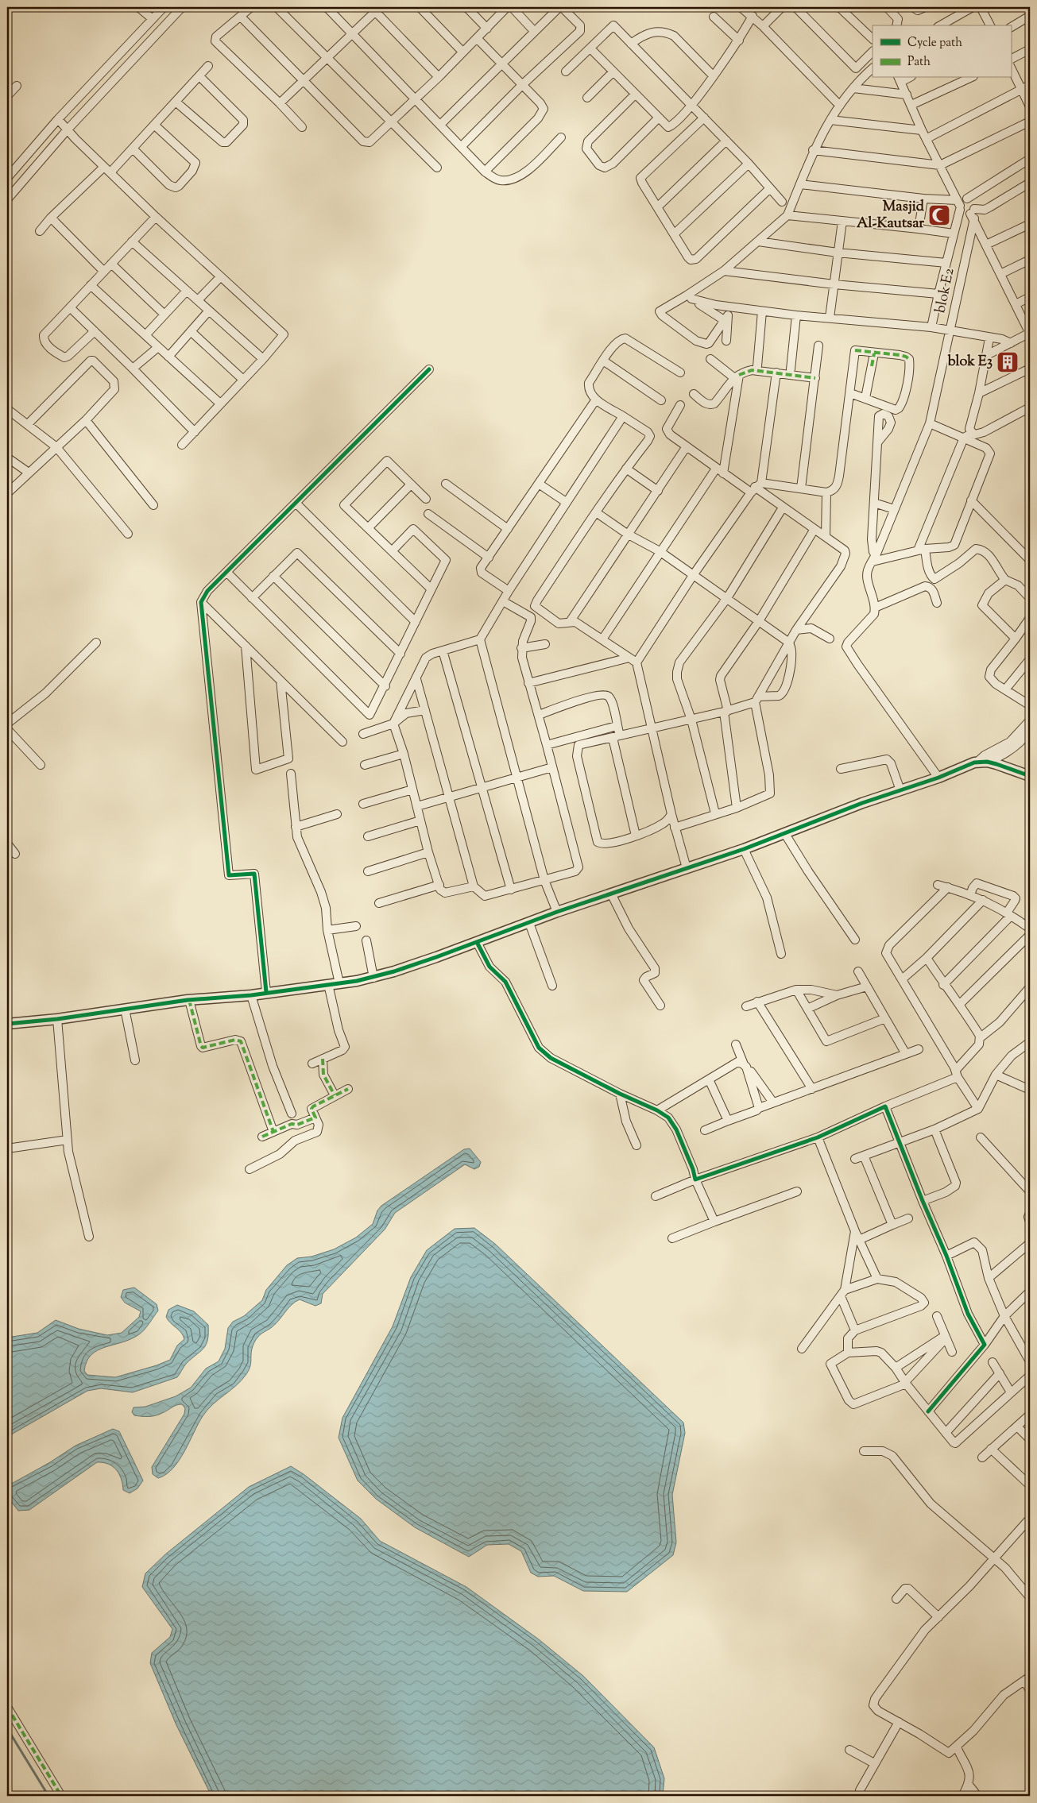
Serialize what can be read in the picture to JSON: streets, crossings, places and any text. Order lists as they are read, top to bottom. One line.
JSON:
{"streets":{"street":["blok E2"]},"places":{"mosque":["Masjid Al-Kautsar"],"building":["blok E3"]},"legend":["Cycle path","Path"]}
